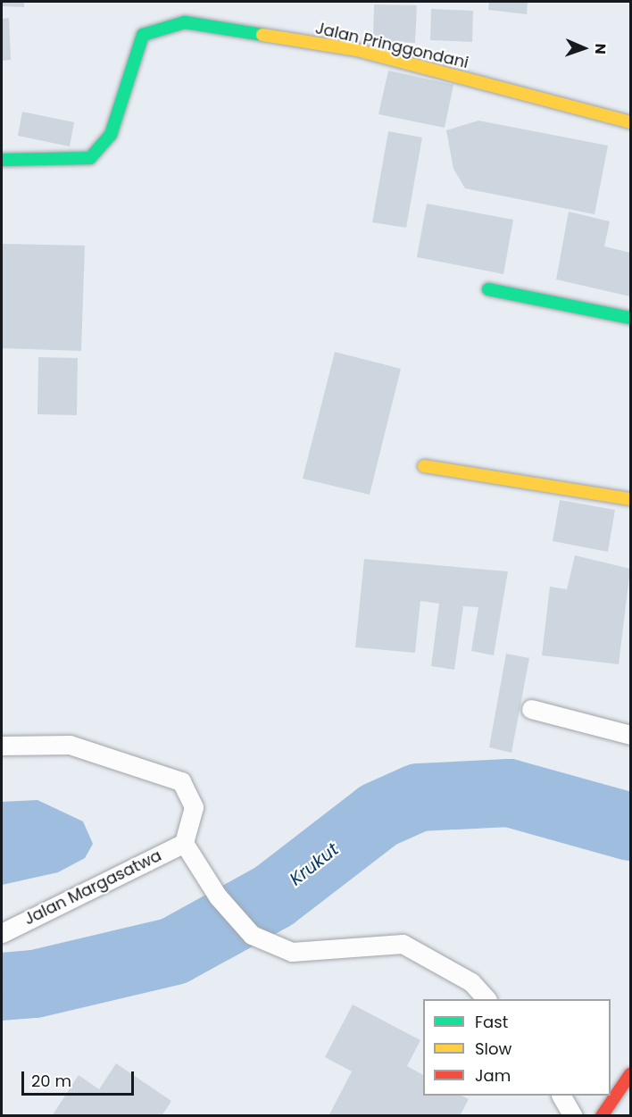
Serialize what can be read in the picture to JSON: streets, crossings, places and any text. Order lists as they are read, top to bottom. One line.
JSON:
{"streets":{"street":["Jalan Pringgondani"],"lane":["Jalan Margasatwa"]},"water":["Krukut"],"legend":["Fast","Slow","Jam"],"scale_bar":"20 m","north":"right"}
